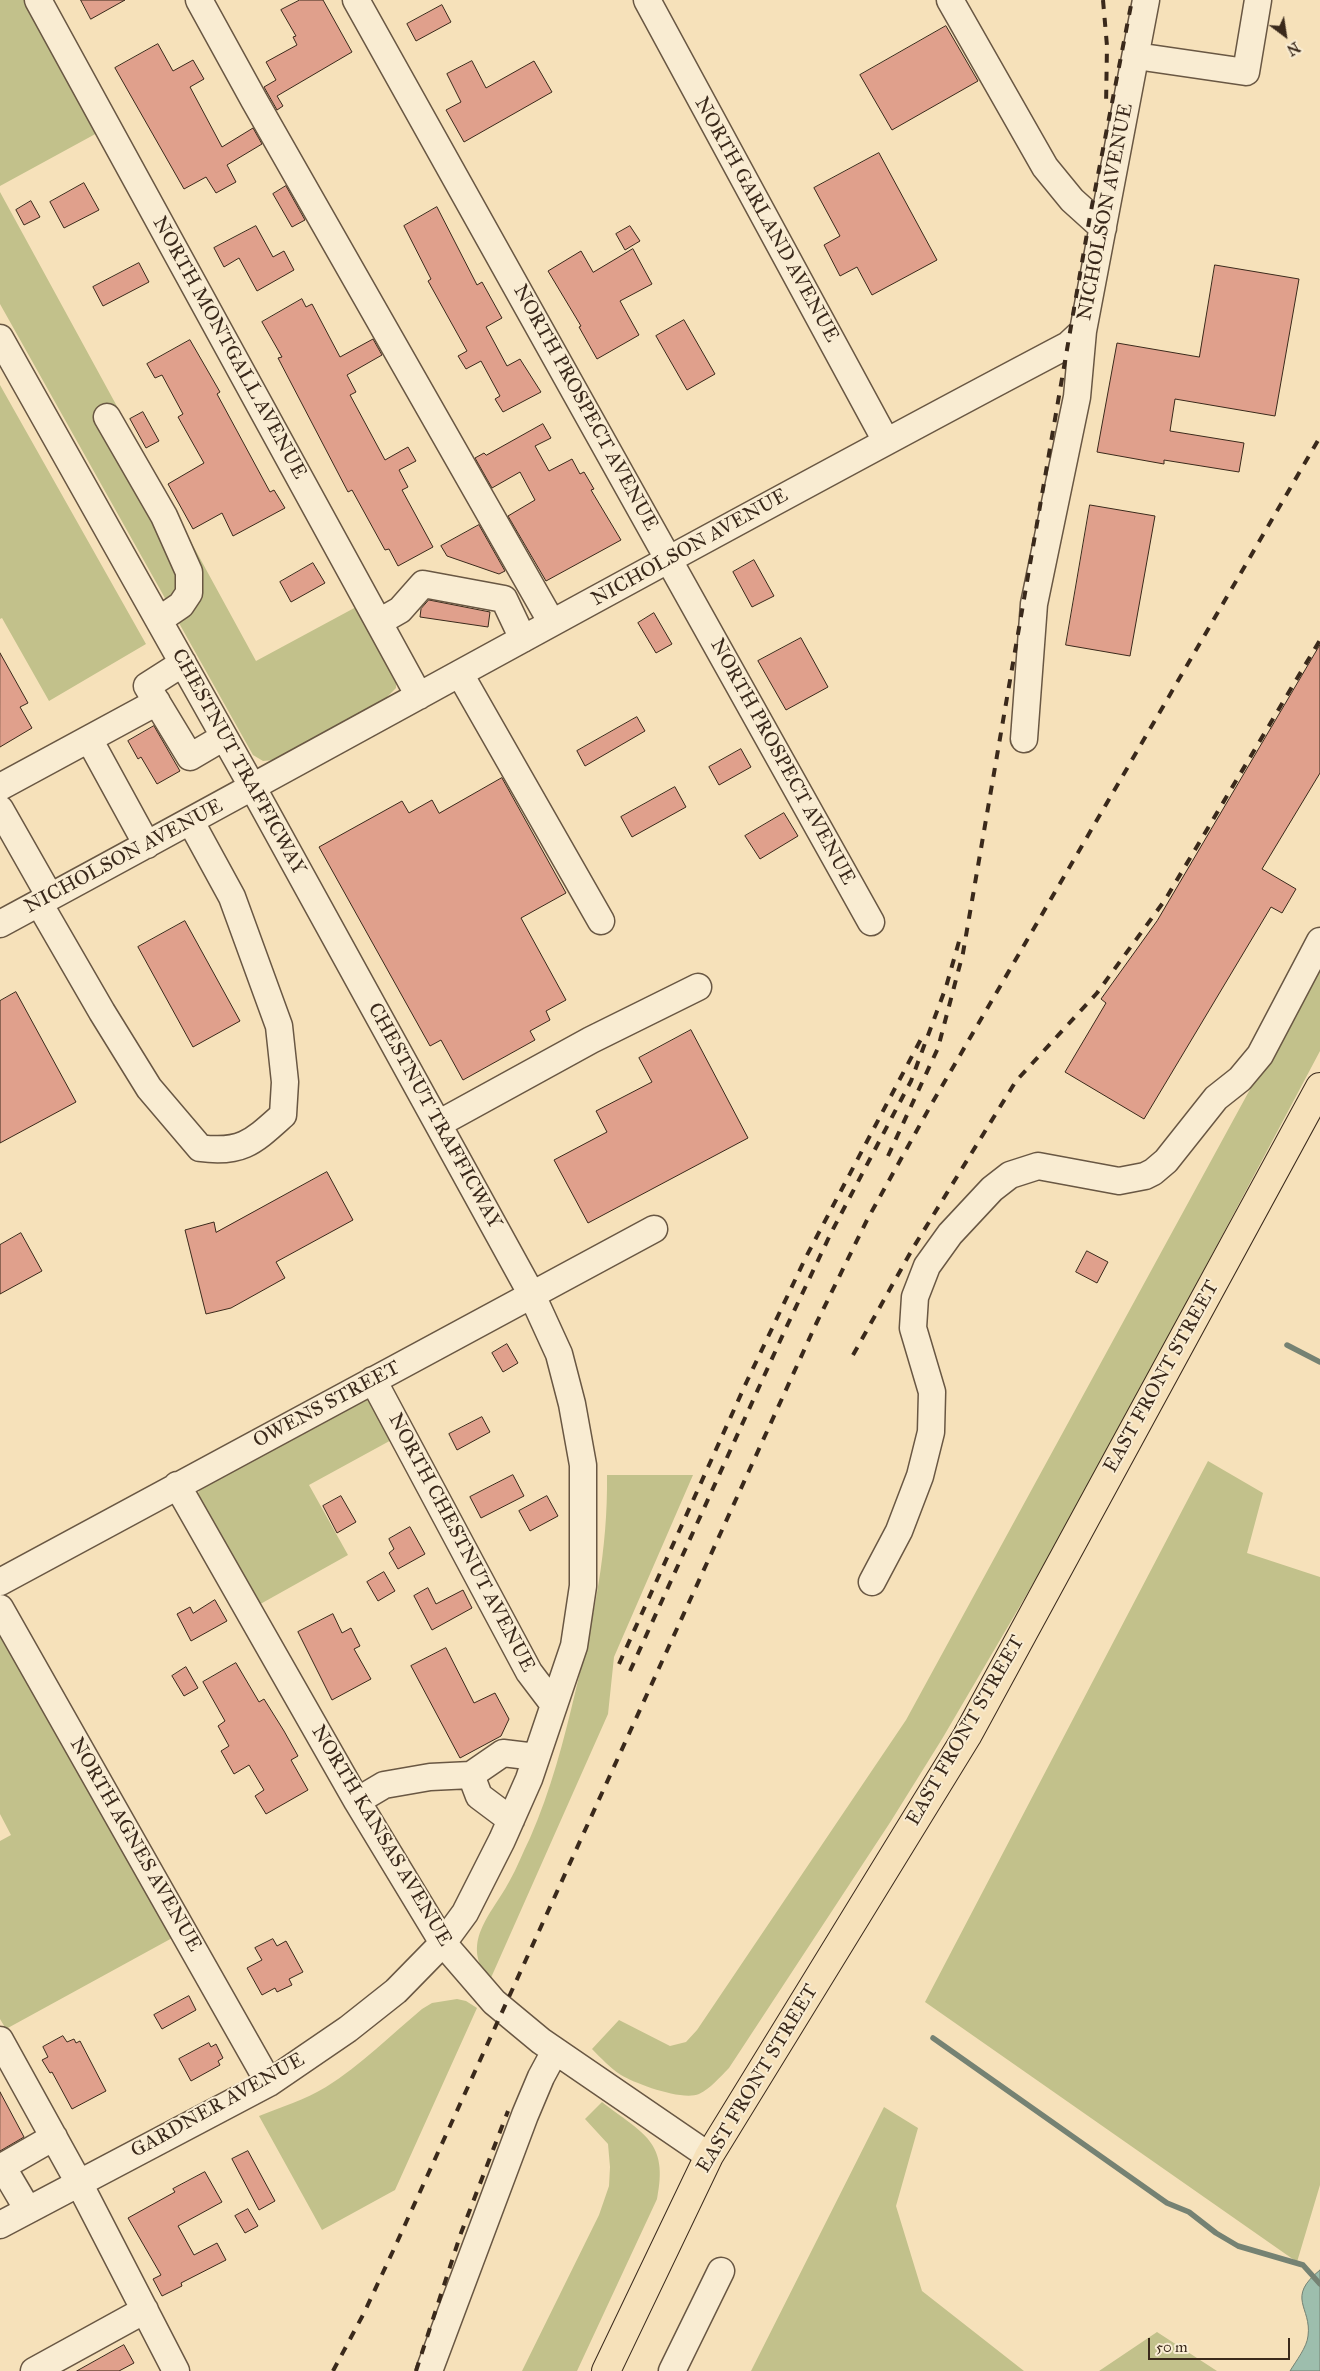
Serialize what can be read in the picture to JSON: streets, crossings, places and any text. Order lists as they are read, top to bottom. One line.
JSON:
{"streets":{"main road":["EAST FRONT STREET"],"street":["NICHOLSON AVENUE","NORTH GARLAND AVENUE","NORTH MONTGALL AVENUE","NORTH PROSPECT AVENUE","CHESTNUT TRAFFICWAY","OWENS STREET","NORTH CHESTNUT AVENUE","NORTH KANSAS AVENUE","NORTH AGNES AVENUE","GARDNER AVENUE"]},"crossings":[["NICHOLSON AVENUE","NORTH GARLAND AVENUE"],["NICHOLSON AVENUE","NORTH MONTGALL AVENUE"],["NICHOLSON AVENUE","NORTH PROSPECT AVENUE"],["NICHOLSON AVENUE","CHESTNUT TRAFFICWAY"],["CHESTNUT TRAFFICWAY","OWENS STREET"],["CHESTNUT TRAFFICWAY","NORTH CHESTNUT AVENUE"],["CHESTNUT TRAFFICWAY","NORTH KANSAS AVENUE"],["CHESTNUT TRAFFICWAY","GARDNER AVENUE"],["EAST FRONT STREET","NORTH KANSAS AVENUE"],["OWENS STREET","NORTH CHESTNUT AVENUE"],["OWENS STREET","NORTH KANSAS AVENUE"],["NORTH KANSAS AVENUE","GARDNER AVENUE"],["NORTH AGNES AVENUE","GARDNER AVENUE"]],"scale_bar":"50 m","north":"bottom right"}
